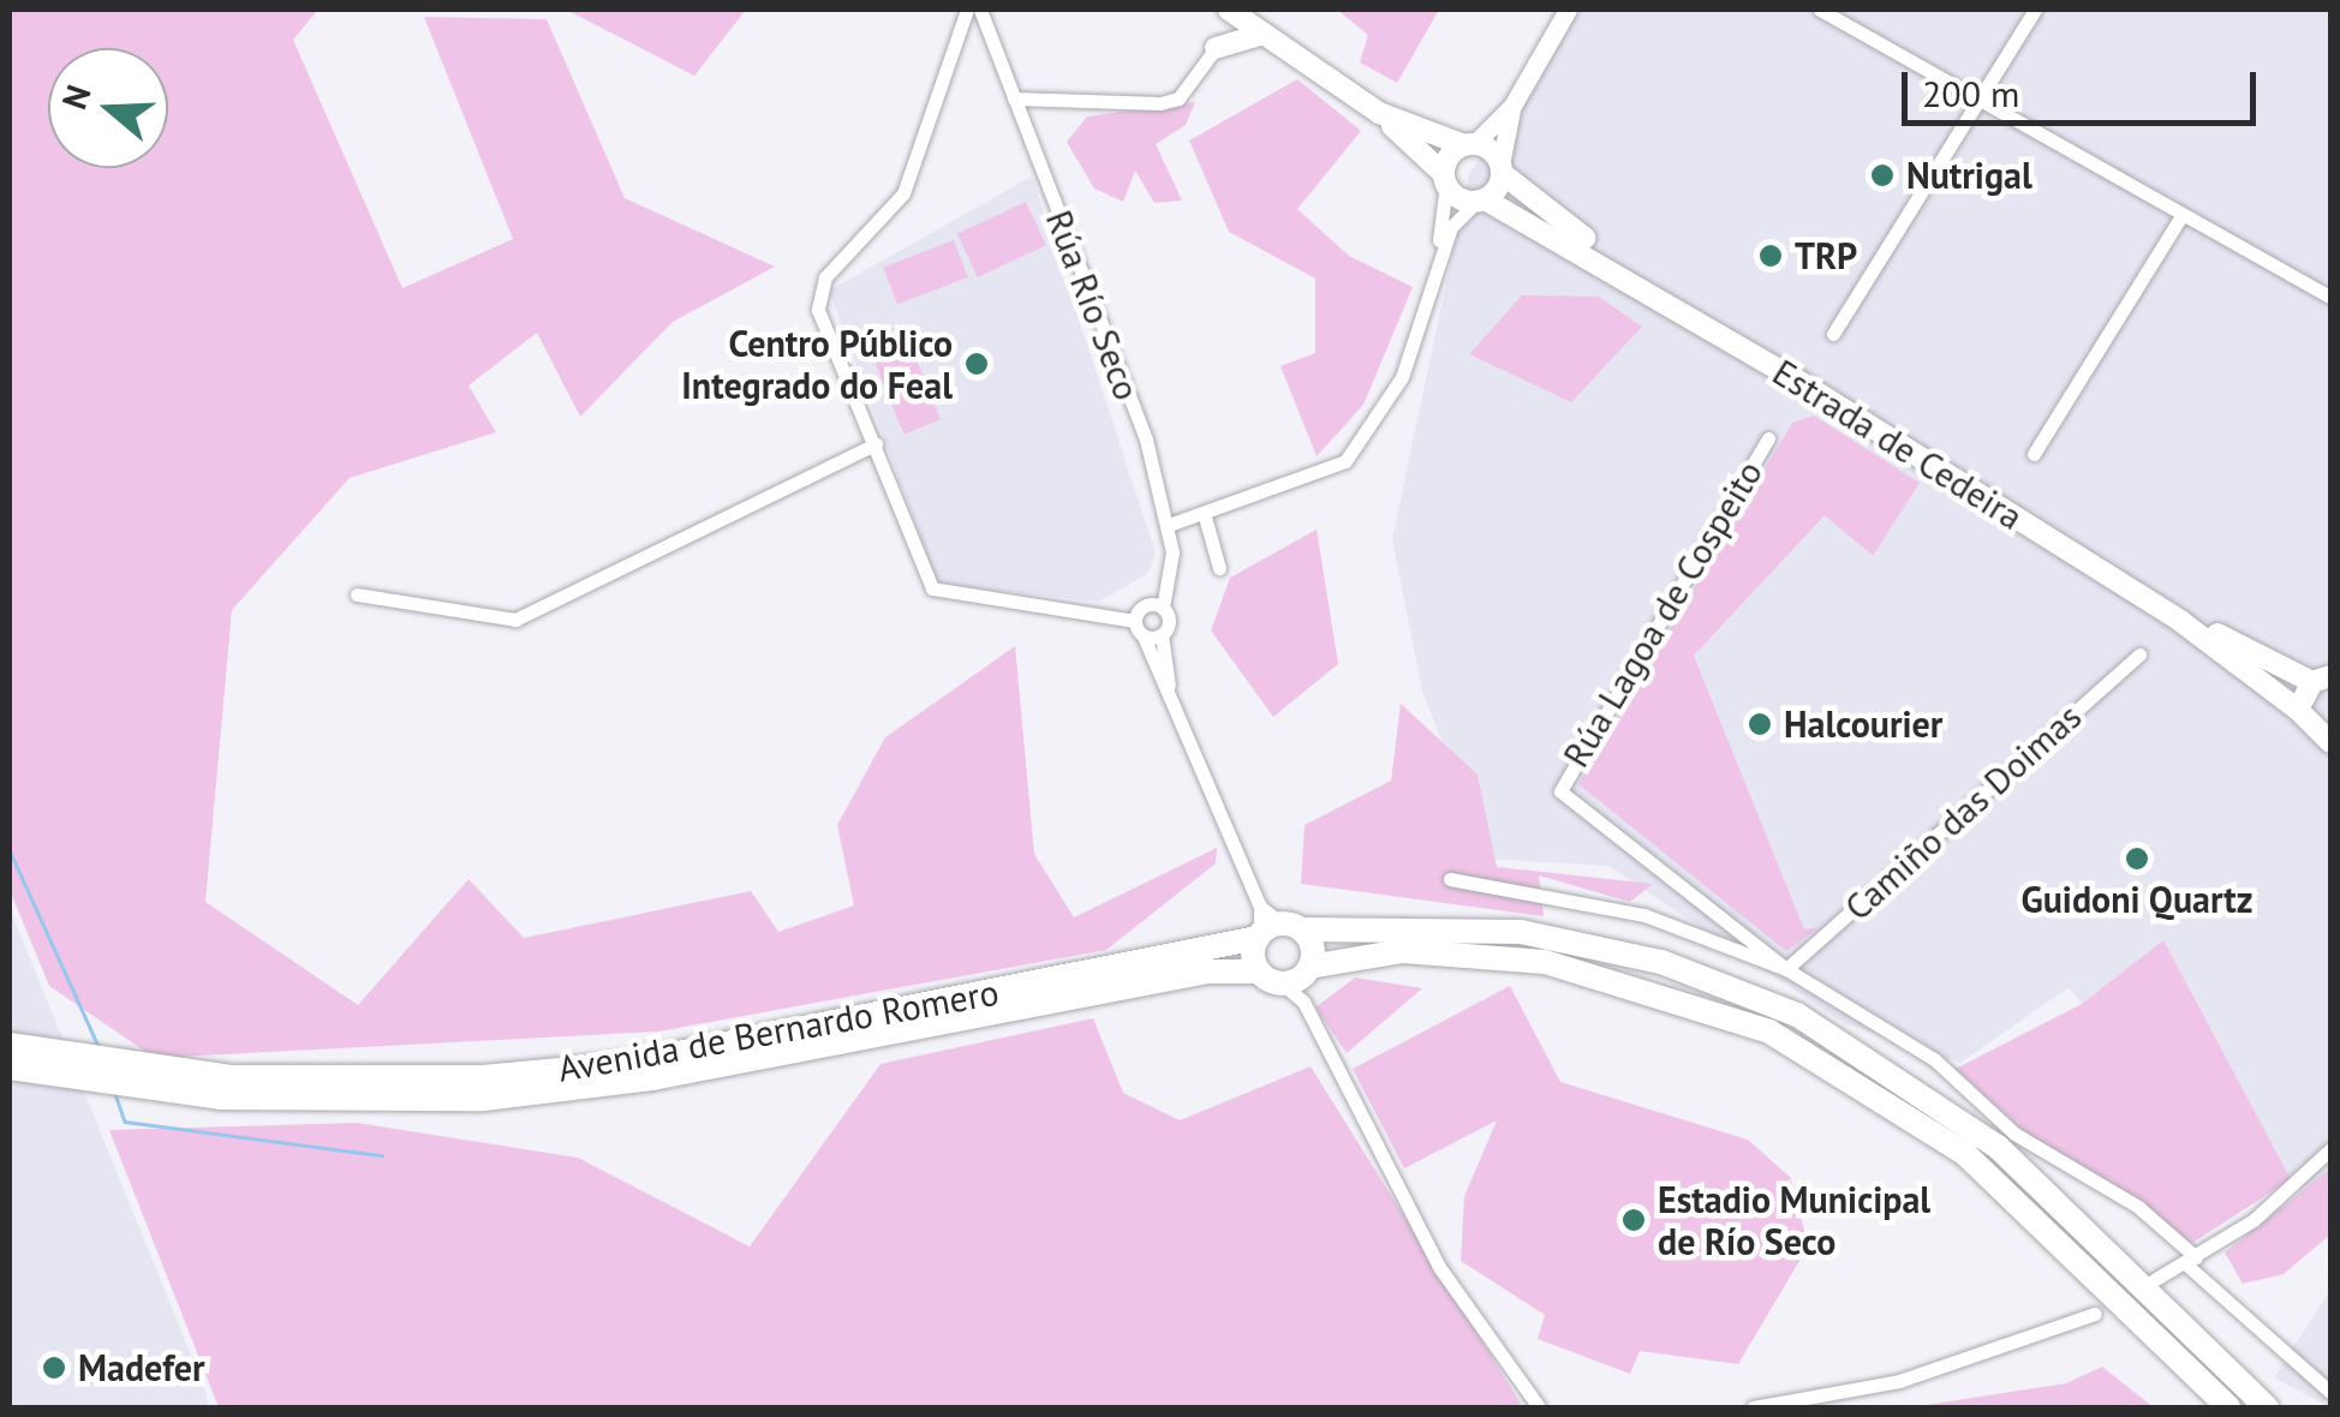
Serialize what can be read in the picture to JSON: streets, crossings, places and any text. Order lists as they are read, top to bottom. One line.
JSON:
{"streets":{"highway":["Avenida de Bernardo Romero"],"main road":["Estrada de Cedeira"],"street":["Rúa Río Seco","Rúa Lagoa de Cospeito","Camiño das Doimas"]},"crossings":[["Rúa Lagoa de Cospeito","Camiño das Doimas"]],"places":["Nutrigal","TRP","Centro Público Integrado do Feal","Halcourier","Guidoni Quartz","Estadio Municipal de Río Seco","Madefer"],"scale_bar":"200 m","north":"left"}
